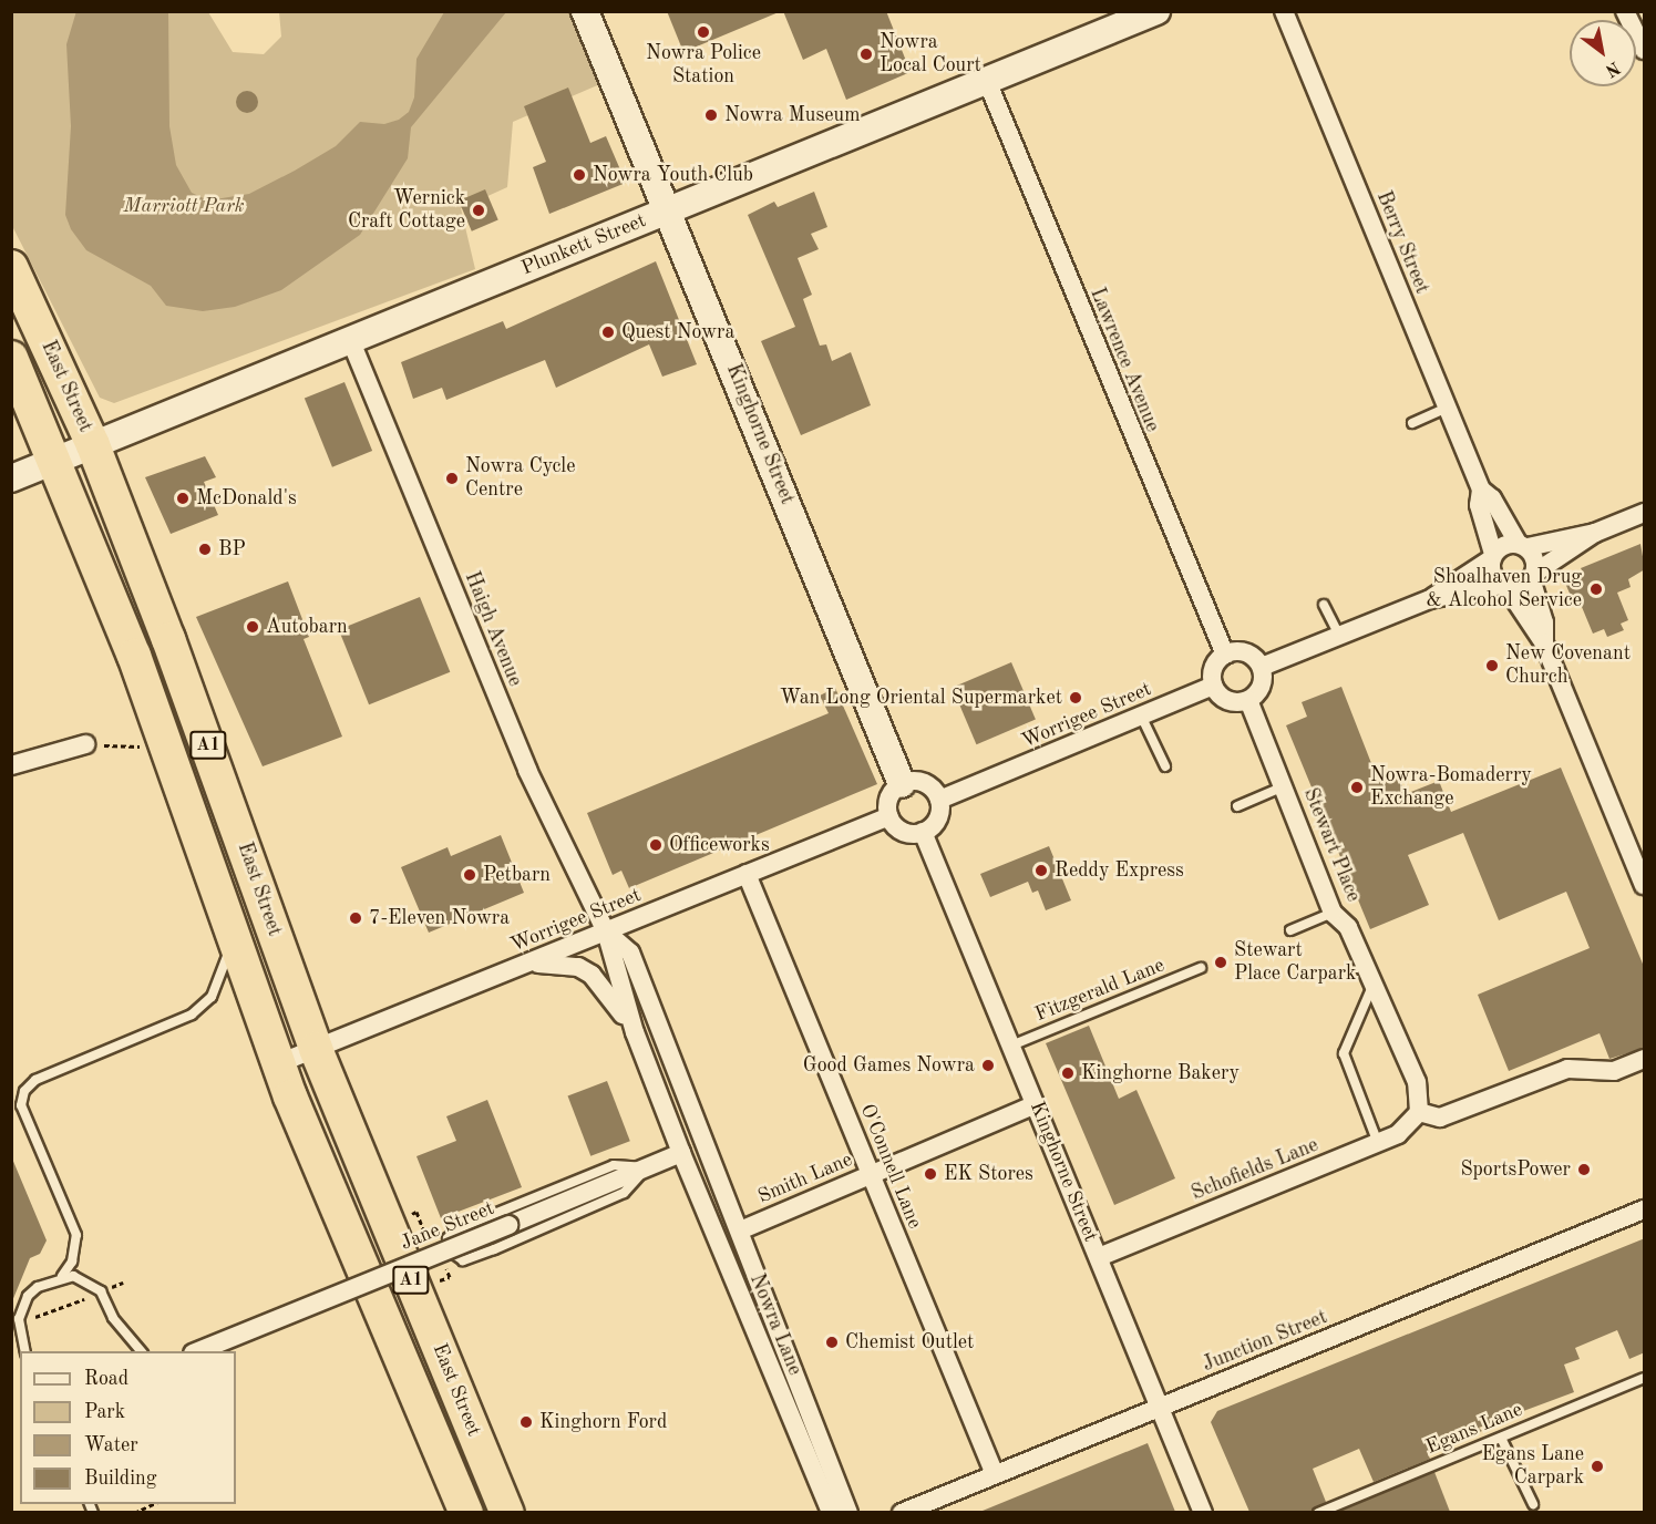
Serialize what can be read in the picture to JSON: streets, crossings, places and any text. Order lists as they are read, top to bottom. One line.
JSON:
{"streets":{"highway":["East Street","A1"],"street":["Berry Street","Plunkett Street","Lawrence Avenue","Kinghorne Street","Haigh Avenue","Worrigee Street","Stewart Place","O'Connell Lane","Schofields Lane","Smith Lane","Jane Street","Nowra Lane","Junction Street"],"lane":["Fitzgerald Lane","Egans Lane"]},"crossings":[["Plunkett Street","Lawrence Avenue"],["Plunkett Street","East Street"],["Plunkett Street","Kinghorne Street"],["Plunkett Street","Haigh Avenue"],["Lawrence Avenue","Worrigee Street"],["Lawrence Avenue","Stewart Place"],["East Street","Worrigee Street"],["Kinghorne Street","Worrigee Street"],["Kinghorne Street","Fitzgerald Lane"],["Kinghorne Street","Schofields Lane"],["Kinghorne Street","Smith Lane"],["Kinghorne Street","Junction Street"],["Haigh Avenue","Worrigee Street"],["Haigh Avenue","Nowra Lane"],["Worrigee Street","Stewart Place"],["Worrigee Street","O'Connell Lane"],["Worrigee Street","Nowra Lane"],["Stewart Place","Schofields Lane"],["O'Connell Lane","Smith Lane"],["O'Connell Lane","Junction Street"],["Smith Lane","Nowra Lane"],["Jane Street","Nowra Lane"]],"parks":["Marriott Park"],"places":["Nowra Police Station","Nowra Local Court","Nowra Museum","Nowra Youth Club","Wernick Craft Cottage","Quest Nowra","Nowra Cycle Centre","McDonald's","BP","Shoalhaven Drug & Alcohol Service","Autobarn","New Covenant Church","Wan Long Oriental Supermarket","Nowra-Bomaderry Exchange","Officeworks","Reddy Express","Petbarn","7-Eleven Nowra","Stewart Place Carpark","Good Games Nowra","Kinghorne Bakery","SportsPower","EK Stores","Chemist Outlet","Kinghorn Ford","Egans Lane Carpark"],"legend":["Road","Park","Water","Building"],"north":"bottom right"}
